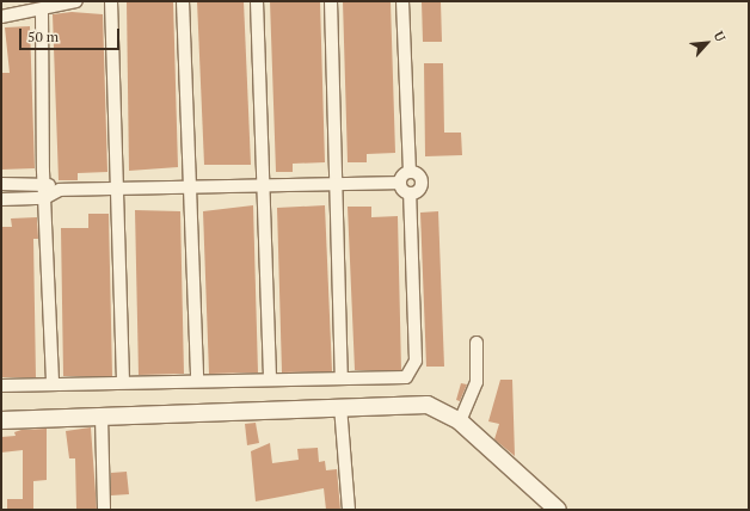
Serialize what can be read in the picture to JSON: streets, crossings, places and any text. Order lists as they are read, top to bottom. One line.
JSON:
{"scale_bar":"50 m","north":"top right"}
